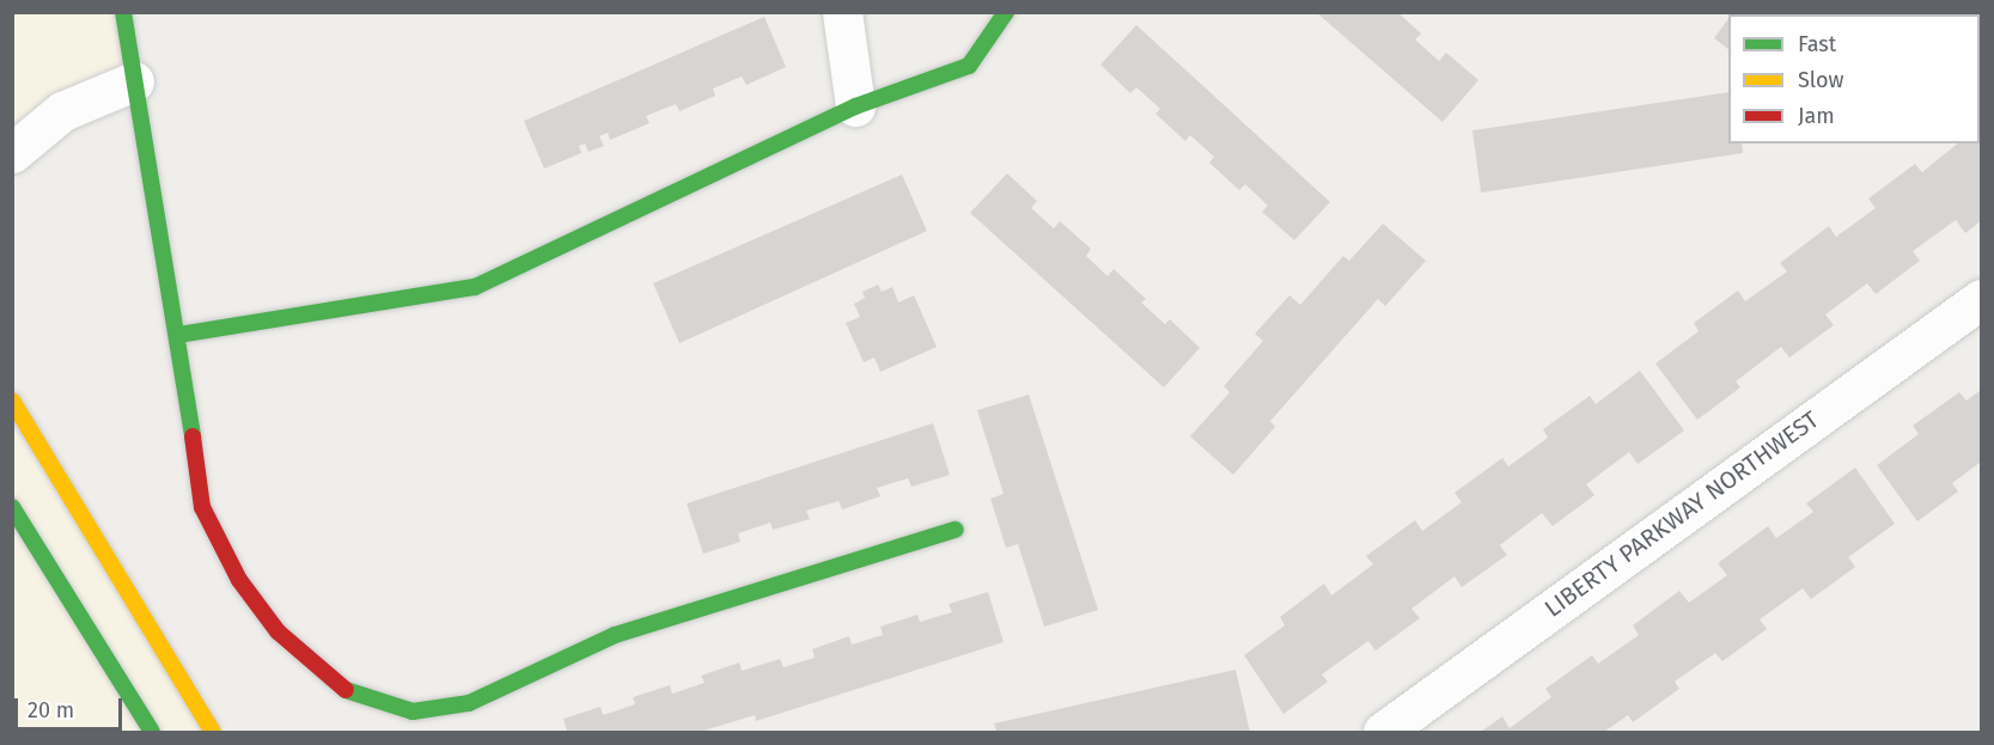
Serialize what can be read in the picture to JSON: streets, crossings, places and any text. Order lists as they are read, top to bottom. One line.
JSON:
{"streets":{"street":["LIBERTY PARKWAY NORTHWEST"]},"legend":["Fast","Slow","Jam"],"scale_bar":"20 m"}
